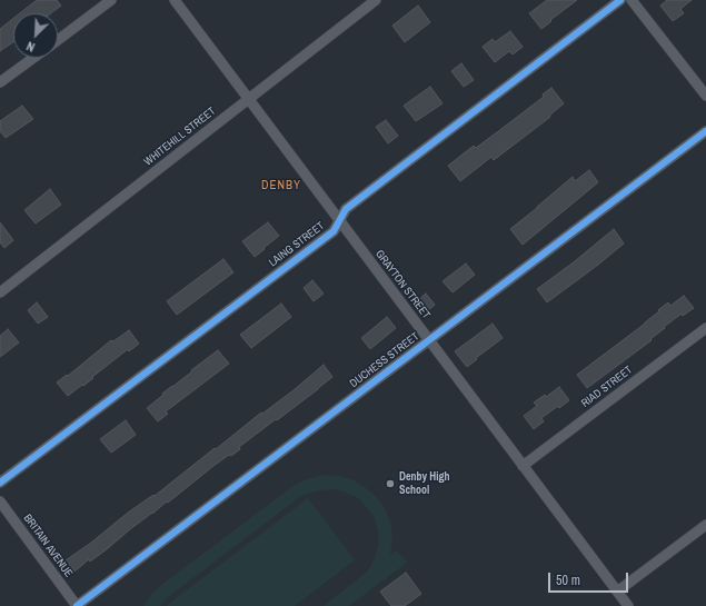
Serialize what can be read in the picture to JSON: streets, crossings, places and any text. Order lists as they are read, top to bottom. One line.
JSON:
{"streets":{"street":["WHITEHILL STREET","LAING STREET","GRAYTON STREET","DUCHESS STREET","RIAD STREET","BRITAIN AVENUE"]},"crossings":[["WHITEHILL STREET","GRAYTON STREET"],["LAING STREET","GRAYTON STREET"],["GRAYTON STREET","DUCHESS STREET"],["GRAYTON STREET","RIAD STREET"],["DUCHESS STREET","BRITAIN AVENUE"]],"districts":["DENBY"],"places":["Denby High School"],"scale_bar":"50 m","north":"bottom left"}
